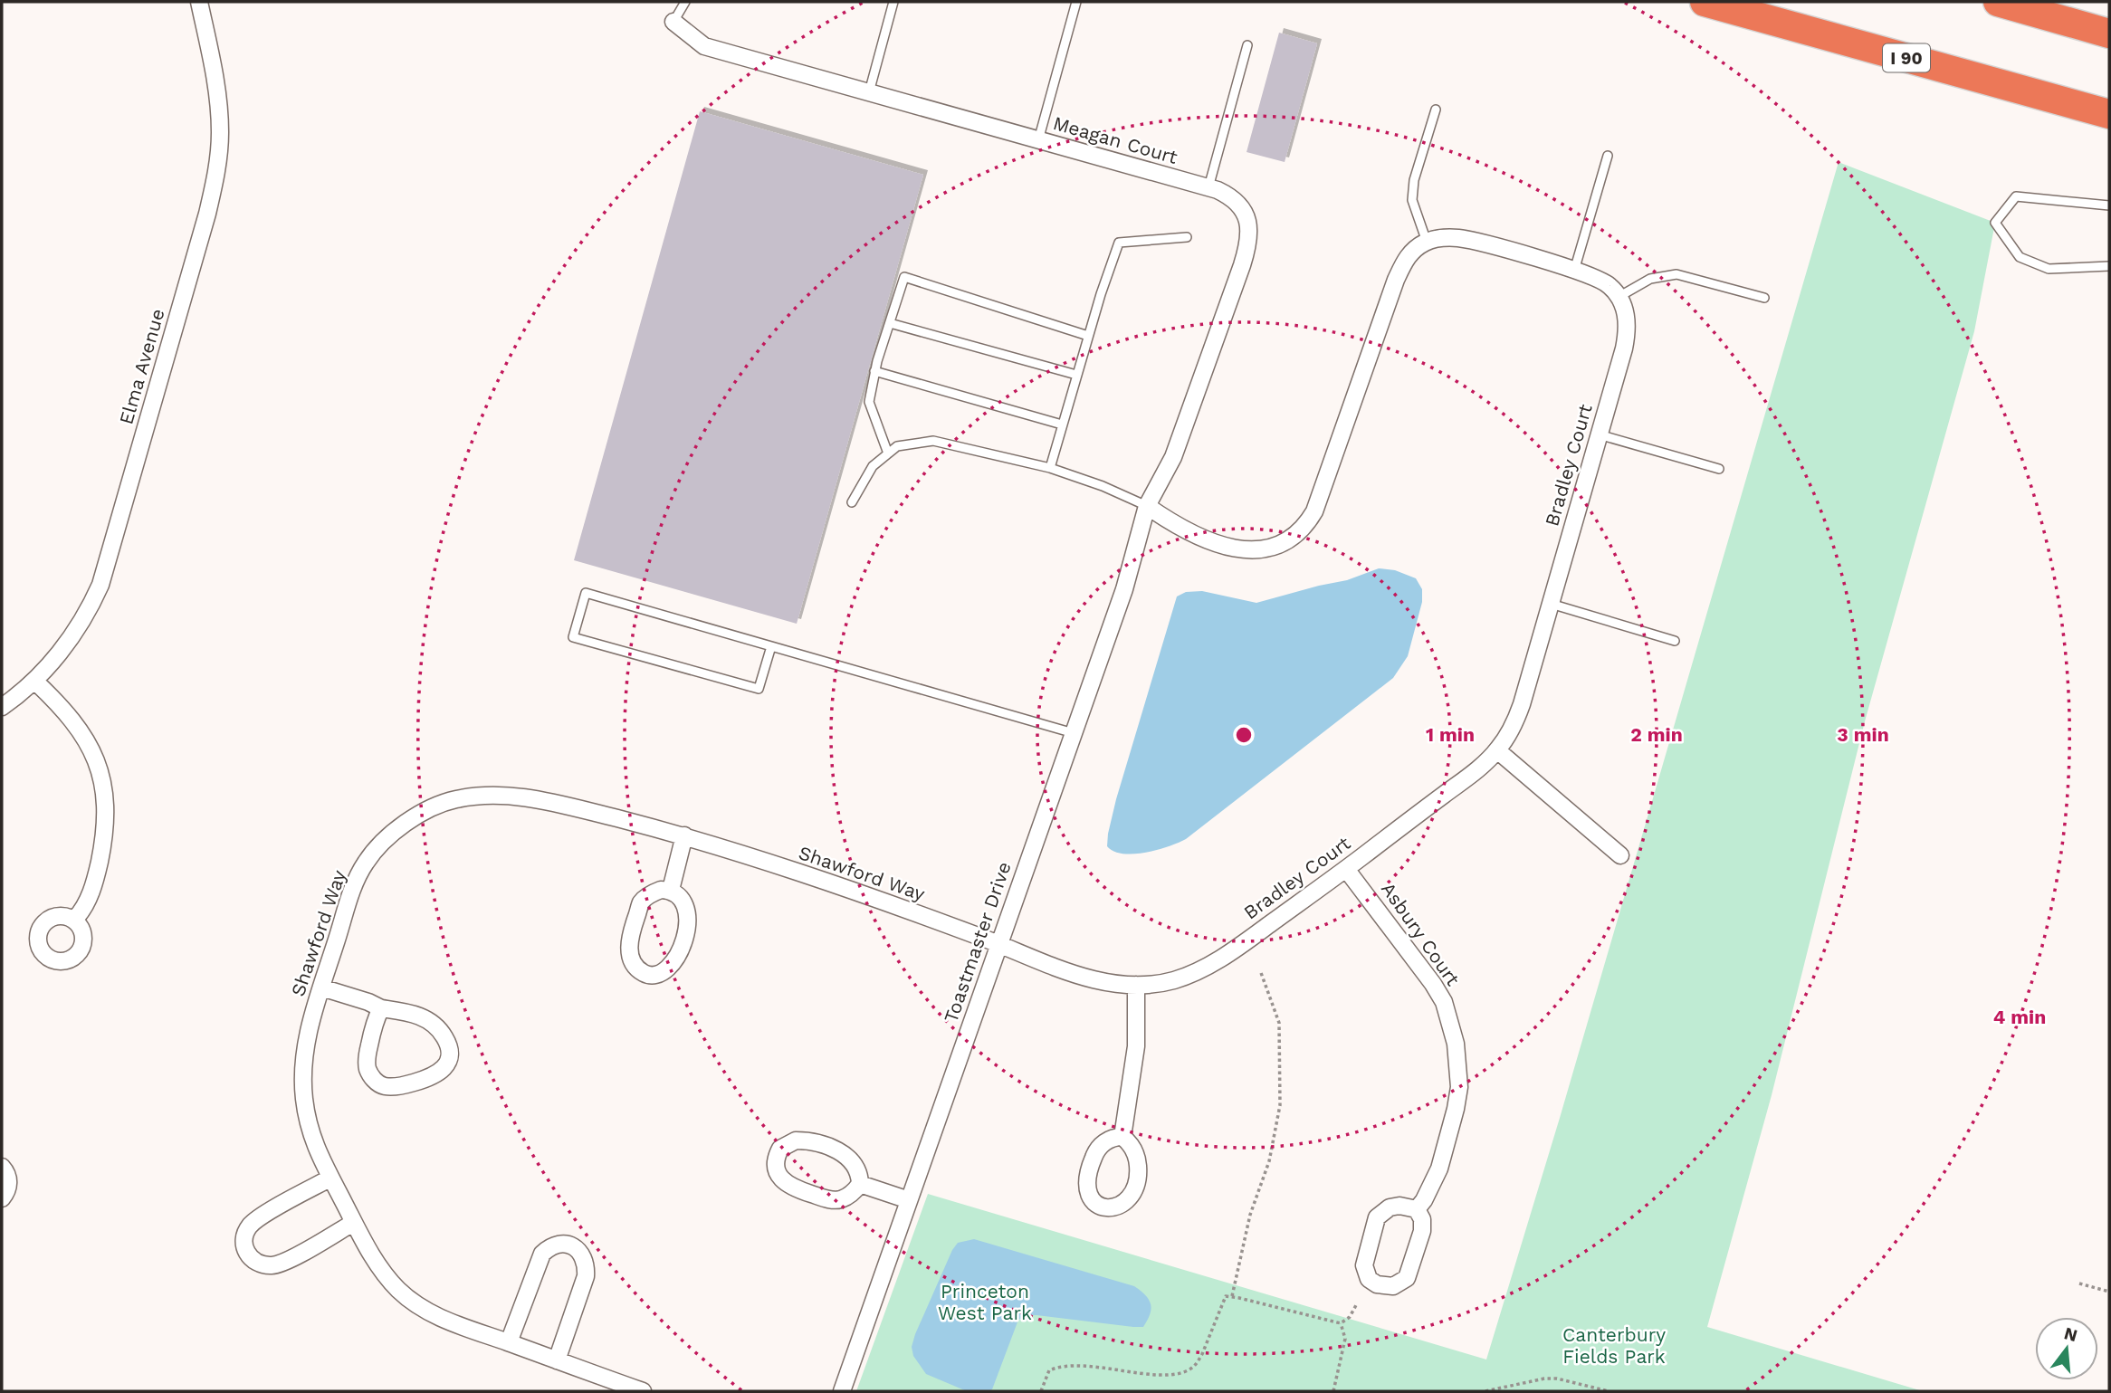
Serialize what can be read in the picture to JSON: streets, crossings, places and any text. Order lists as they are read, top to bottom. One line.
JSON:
{"streets":{"highway":["I 90"],"street":["Meagan Court","Elma Avenue","Bradley Court","Shawford Way","Asbury Court","Toastmaster Drive"]},"crossings":[["Meagan Court","Toastmaster Drive"],["Bradley Court","Shawford Way"],["Bradley Court","Asbury Court"],["Bradley Court","Toastmaster Drive"],["Shawford Way","Toastmaster Drive"]],"parks":["Princeton West Park","Canterbury Fields Park"],"north":"top","rings":["1 min","2 min","3 min","4 min"]}
